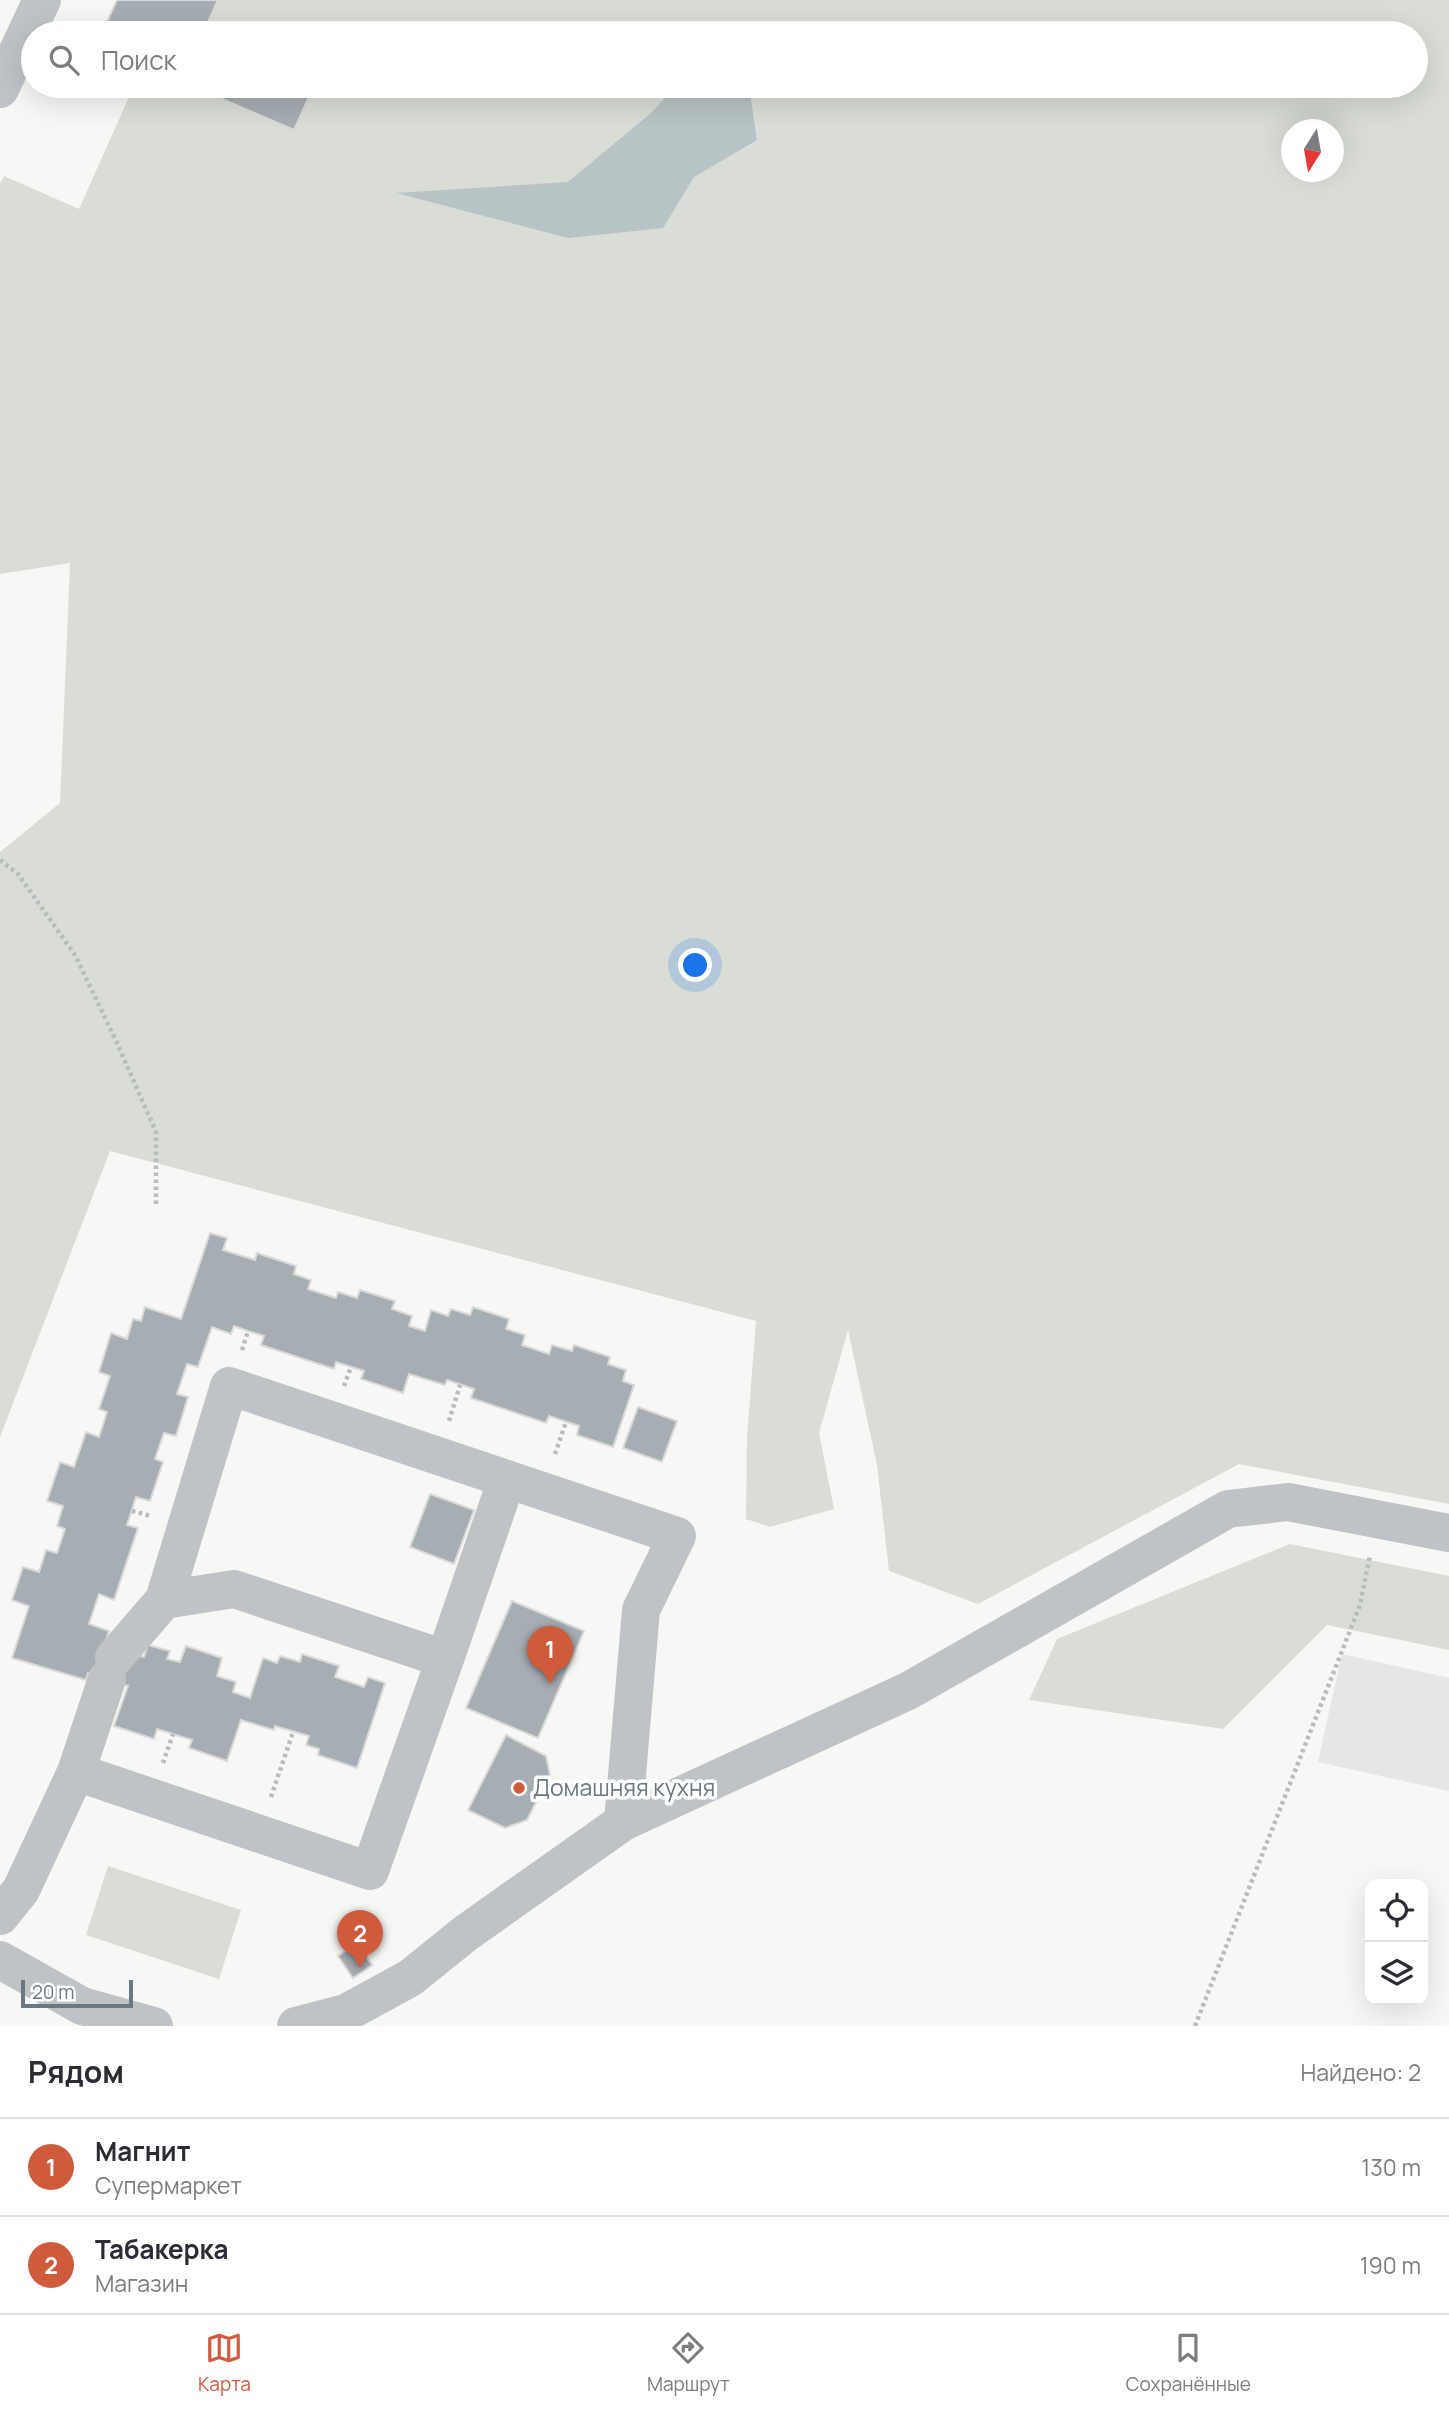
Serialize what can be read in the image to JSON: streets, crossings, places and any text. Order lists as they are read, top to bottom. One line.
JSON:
{"places":["Домашняя кухня"],"scale_bar":"20 m","north":"bottom","page":{"search":"Поиск","pins":["1","2"],"scale":"20 m","heading":["Рядом","Найдено: 2"],"list":[{"mark":"1","name":"Магнит","note":"Супермаркет","value":"130 m"},{"mark":"2","name":"Табакерка","note":"Магазин","value":"190 m"}],"nav":["Карта","Маршрут","Сохранённые"]}}
